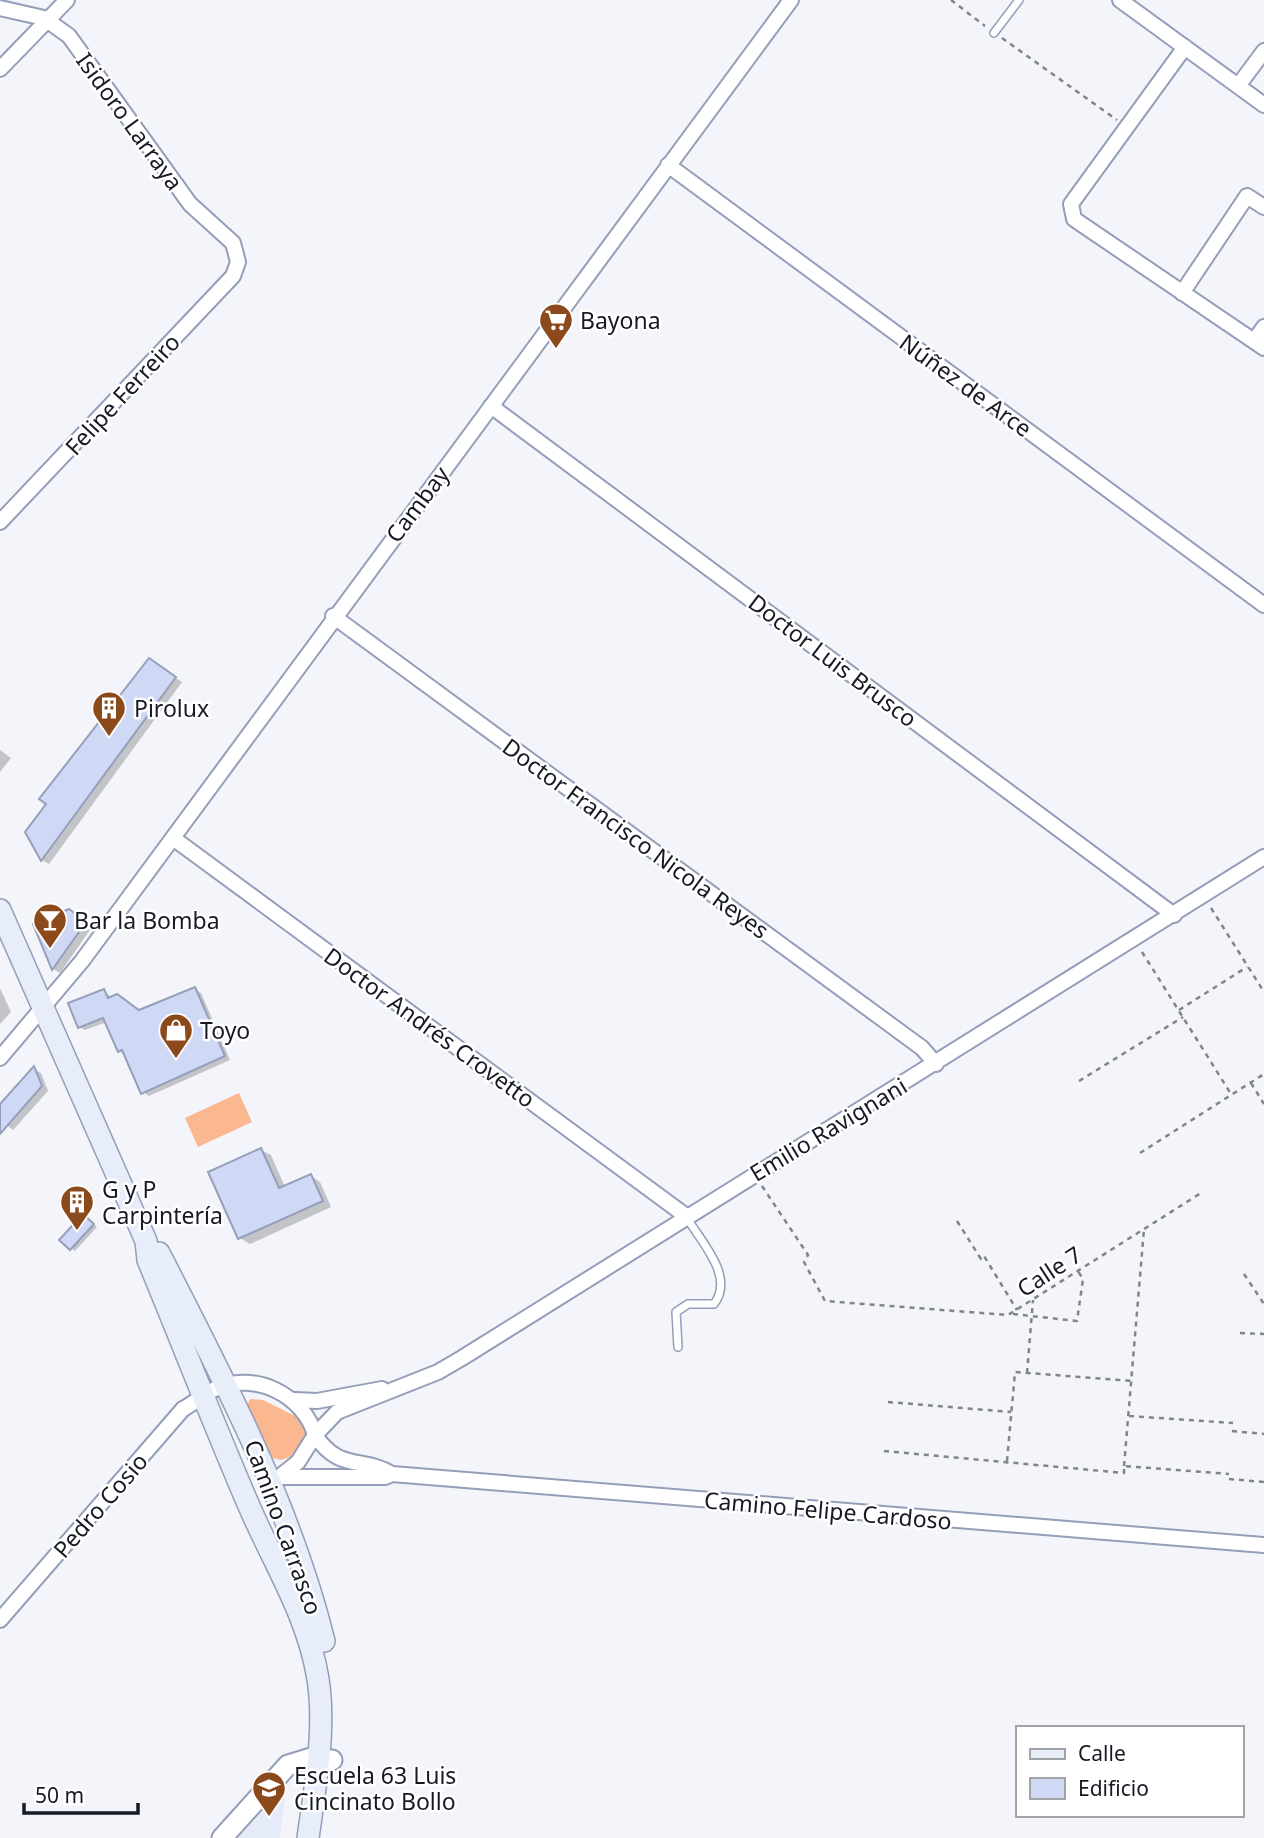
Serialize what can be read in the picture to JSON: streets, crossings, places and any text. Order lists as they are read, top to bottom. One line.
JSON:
{"streets":{"main road":["Camino Carrasco"],"street":["Isidoro Larraya","Núñez de Arce","Felipe Ferreiro","Cambay","Doctor Luis Brusco","Doctor Francisco Nicola Reyes","Doctor Andrés Crovetto","Emilio Ravignani","Pedro Cosio","Camino Felipe Cardoso"],"path":["Calle 7"]},"crossings":[["Isidoro Larraya","Felipe Ferreiro"],["Núñez de Arce","Cambay"],["Cambay","Doctor Luis Brusco"],["Cambay","Doctor Francisco Nicola Reyes"],["Cambay","Doctor Andrés Crovetto"],["Cambay","Camino Carrasco"],["Doctor Luis Brusco","Emilio Ravignani"],["Doctor Francisco Nicola Reyes","Emilio Ravignani"],["Doctor Andrés Crovetto","Emilio Ravignani"],["Emilio Ravignani","Calle 7"],["Emilio Ravignani","Pedro Cosio"],["Emilio Ravignani","Camino Felipe Cardoso"],["Emilio Ravignani","Camino Carrasco"],["Pedro Cosio","Camino Carrasco"],["Camino Felipe Cardoso","Camino Carrasco"]],"places":{"supermarket":["Bayona"],"building":["Pirolux","G y P Carpintería"],"bar":["Bar la Bomba"],"shop":["Toyo"],"school or university":["Escuela 63 Luis Cincinato Bollo"]},"legend":["Calle","Edificio"],"scale_bar":"50 m"}
